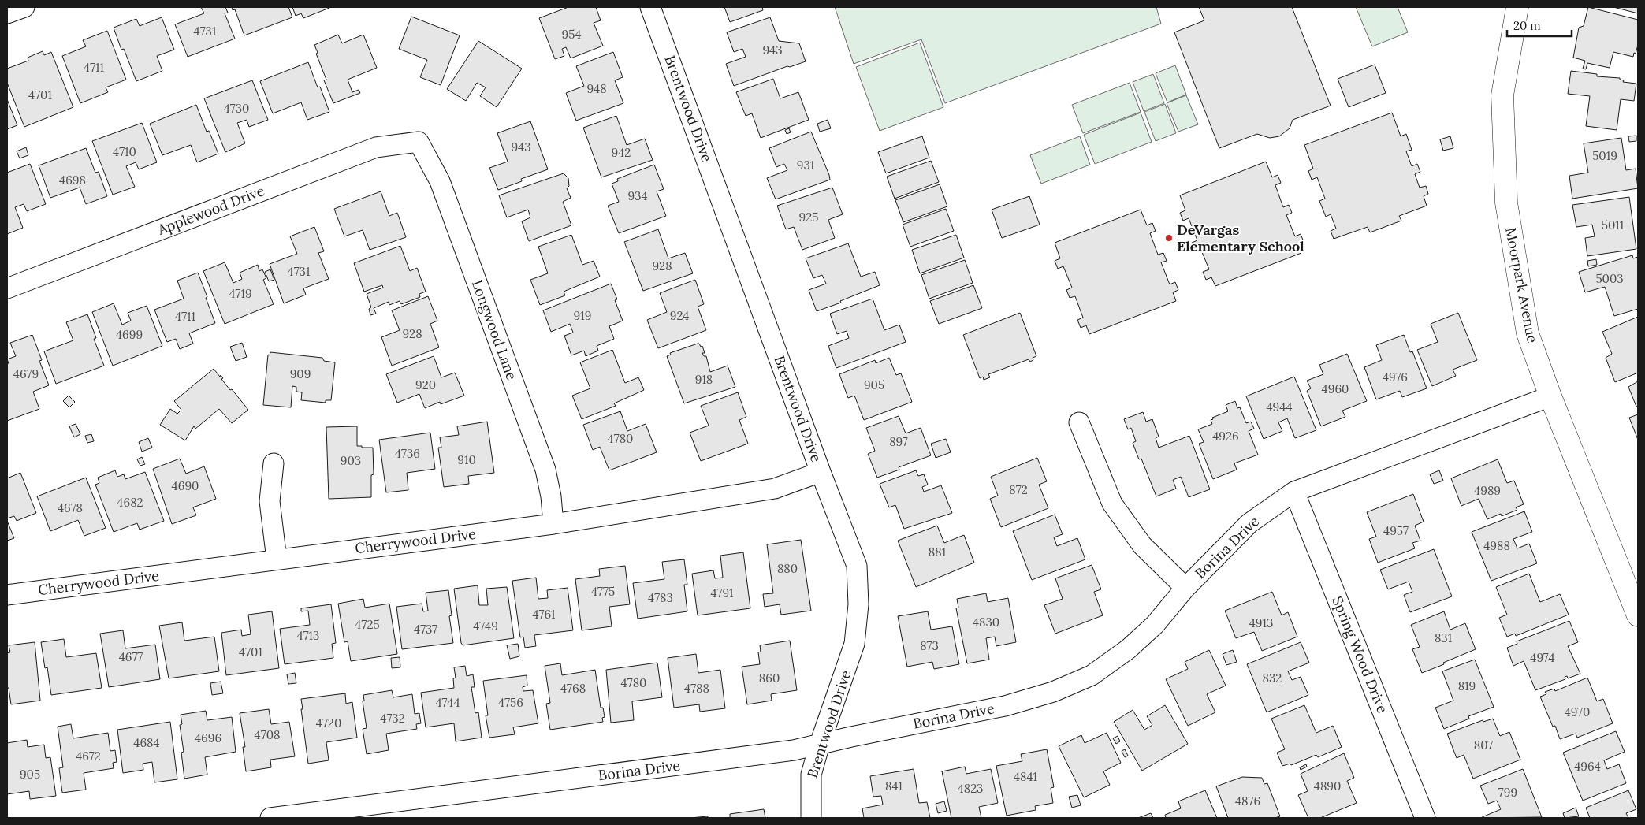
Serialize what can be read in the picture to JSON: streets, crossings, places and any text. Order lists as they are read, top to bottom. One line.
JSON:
{"streets":{"main road":["Moorpark Avenue"],"street":["Brentwood Drive","Applewood Drive","Longwood Lane","Cherrywood Drive","Borina Drive","Spring Wood Drive"]},"crossings":[["Brentwood Drive","Cherrywood Drive"],["Brentwood Drive","Borina Drive"],["Applewood Drive","Longwood Lane"],["Moorpark Avenue","Borina Drive"],["Longwood Lane","Cherrywood Drive"],["Borina Drive","Spring Wood Drive"]],"places":["DeVargas Elementary School"],"house_numbers":["4731","954","943","4711","948","4701","4730","943","4710","942","5019","931","4698","934","925","5011","928","4731","5003","4719","919","924","4711","928","4699","4679","909","4976","918","920","905","4960","4944","4926","4780","897","4736","910","903","4690","872","4989","4682","4678","4957","4988","881","880","4775","4791","4783","4761","4830","4913","4725","4749","4737","4713","831","873","4701","4677","4974","860","832","4780","819","4768","4788","4744","4756","4970","4732","4720","4708","4696","4684","807","4672","4964","905","4841","841","4890","4823","799","4876"],"scale_bar":"20 m"}
